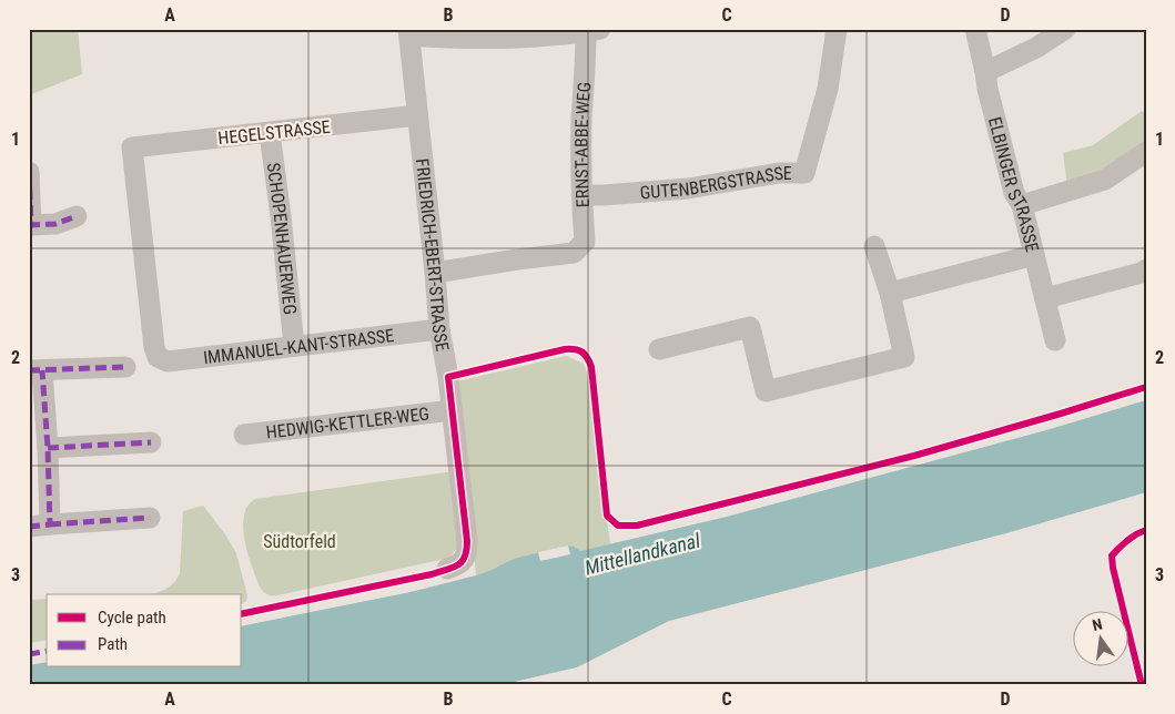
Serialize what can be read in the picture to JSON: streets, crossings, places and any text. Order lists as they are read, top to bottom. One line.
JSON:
{"streets":{"street":["HEGELSTRASSE","ERNST-ABBE-WEG","GUTENBERGSTRASSE","ELBINGER STRASSE","SCHOPENHAUERWEG","FRIEDRICH-EBERT-STRASSE","IMMANUEL-KANT-STRASSE","HEDWIG-KETTLER-WEG"]},"crossings":[["HEGELSTRASSE","SCHOPENHAUERWEG"],["HEGELSTRASSE","FRIEDRICH-EBERT-STRASSE"],["HEGELSTRASSE","IMMANUEL-KANT-STRASSE"],["ERNST-ABBE-WEG","GUTENBERGSTRASSE"],["ERNST-ABBE-WEG","FRIEDRICH-EBERT-STRASSE"],["SCHOPENHAUERWEG","IMMANUEL-KANT-STRASSE"],["FRIEDRICH-EBERT-STRASSE","IMMANUEL-KANT-STRASSE"],["FRIEDRICH-EBERT-STRASSE","HEDWIG-KETTLER-WEG"]],"water":["Mittellandkanal"],"parks":["Südtorfeld"],"legend":["Cycle path","Path"],"north":"top","grid":{"columns":["A","B","C","D"],"rows":["1","2","3"]}}
